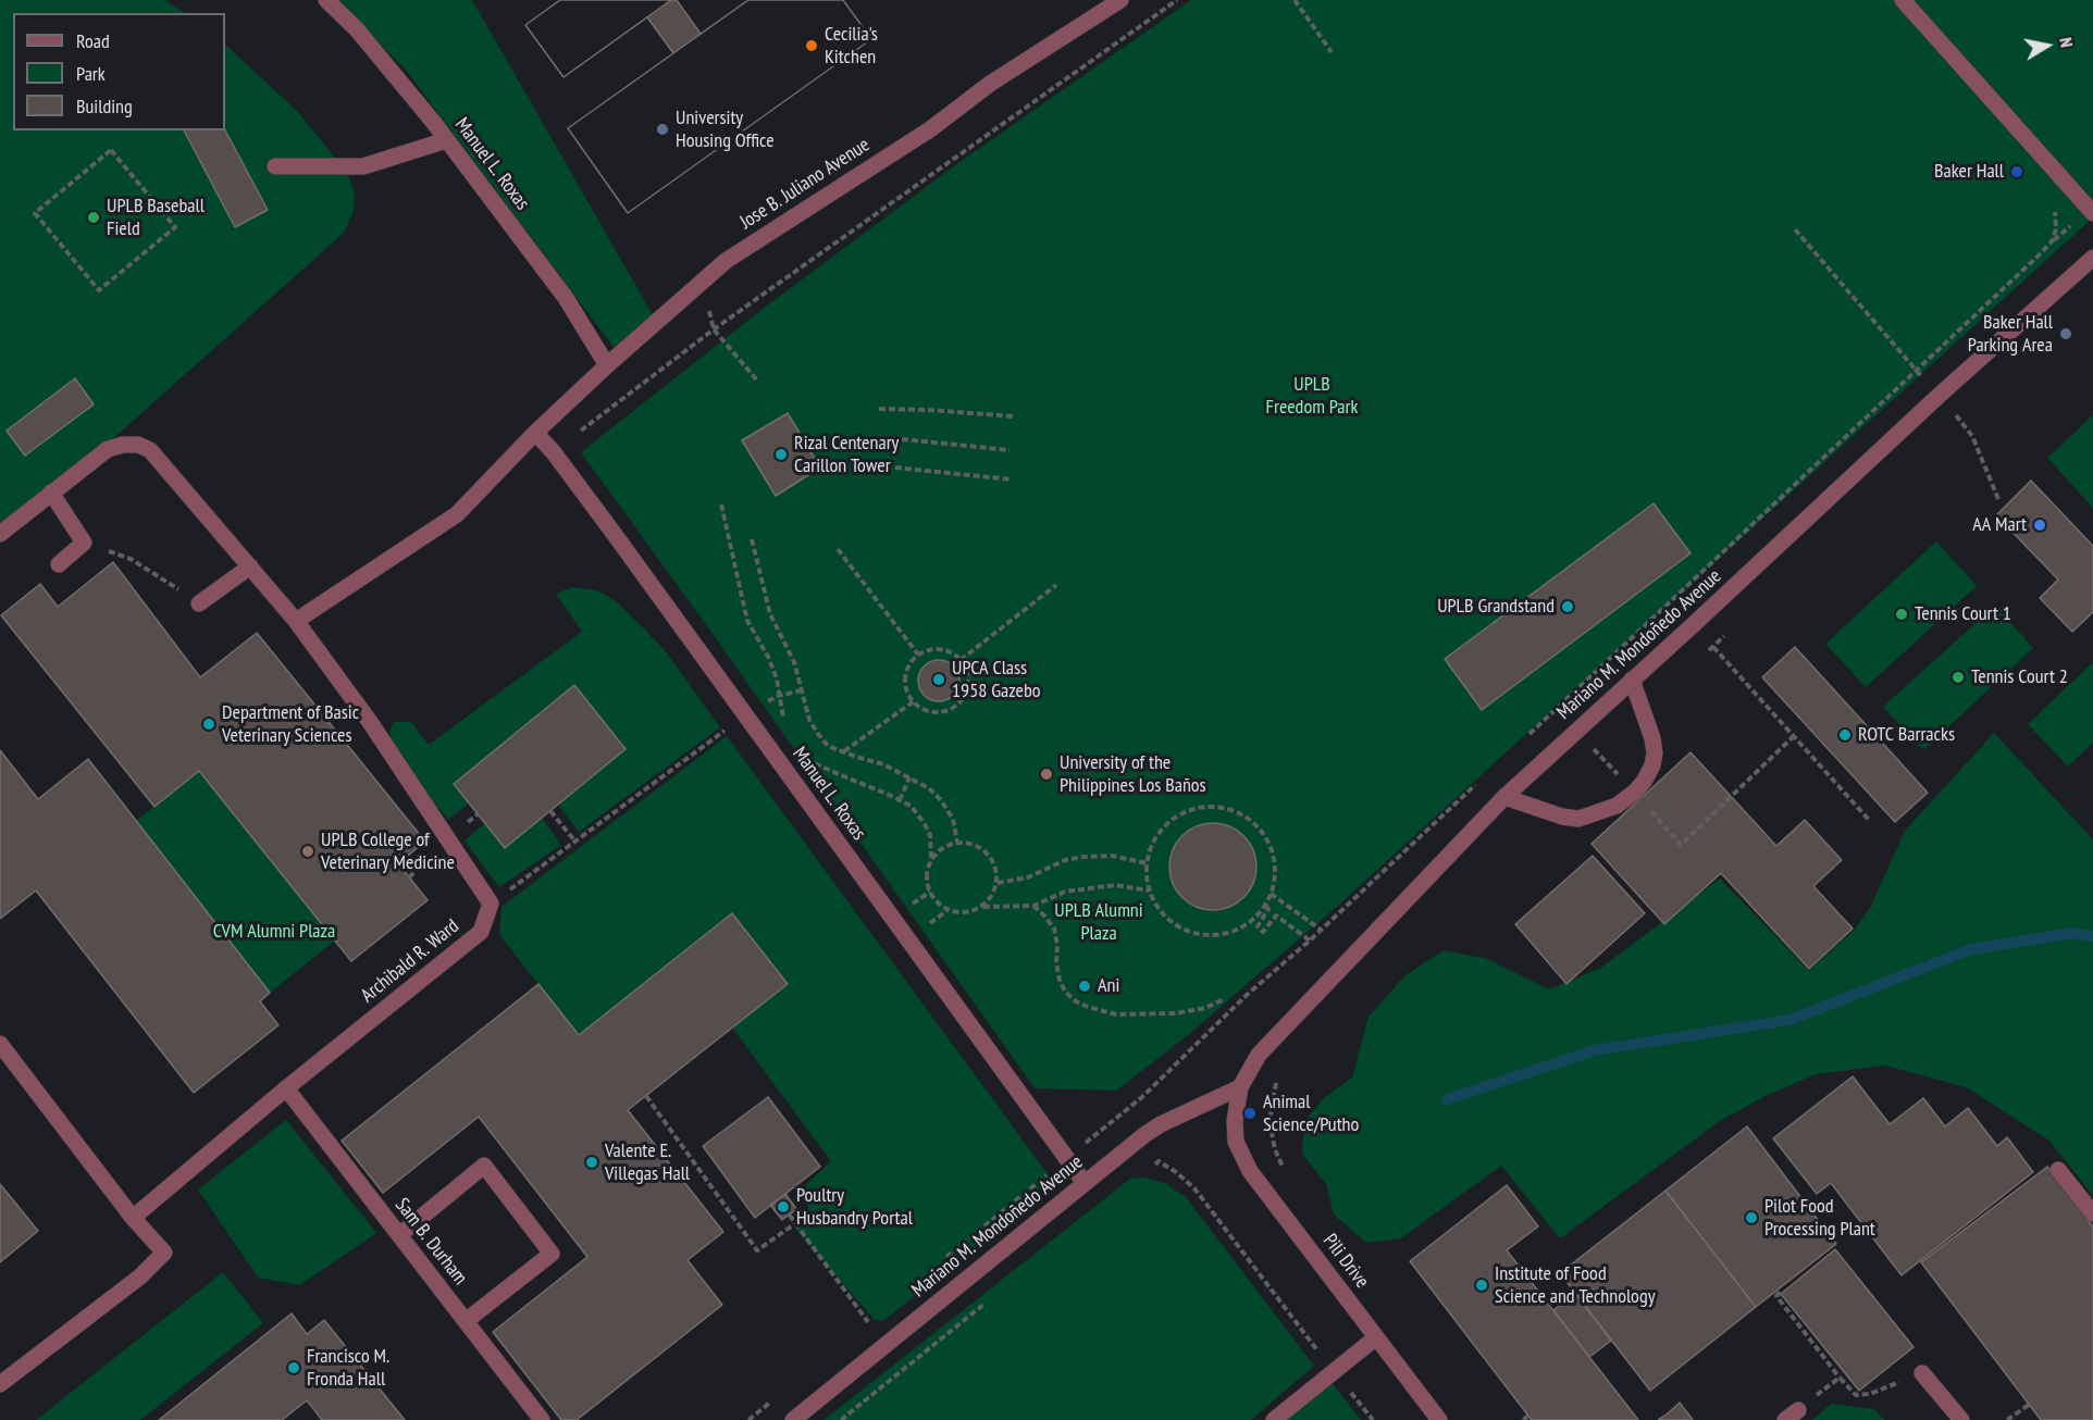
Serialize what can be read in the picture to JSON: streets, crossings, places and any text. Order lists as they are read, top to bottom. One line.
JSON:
{"streets":{"street":["Manuel L. Roxas","Jose B. Juliano Avenue","Mariano M. Mondoñedo Avenue","Archibald R. Ward","Sam B. Durham","Pili Drive"]},"crossings":[["Manuel L. Roxas","Jose B. Juliano Avenue"],["Manuel L. Roxas","Mariano M. Mondoñedo Avenue"],["Mariano M. Mondoñedo Avenue","Pili Drive"],["Archibald R. Ward","Sam B. Durham"]],"parks":["UPLB Freedom Park","UPLB Alumni Plaza","CVM Alumni Plaza"],"places":["Cecilia's Kitchen","University Housing Office","Baker Hall","UPLB Baseball Field","Baker Hall Parking Area","Rizal Centenary Carillon Tower","AA Mart","UPLB Grandstand","Tennis Court 1","Tennis Court 2","UPCA Class 1958 Gazebo","Department of Basic Veterinary Sciences","ROTC Barracks","University of the Philippines Los Baños","UPLB College of Veterinary Medicine","Ani","Animal Science/Putho","Valente E. Villegas Hall","Poultry Husbandry Portal","Pilot Food Processing Plant","Institute of Food Science and Technology","Francisco M. Fronda Hall"],"legend":["Road","Park","Building"],"north":"right"}
